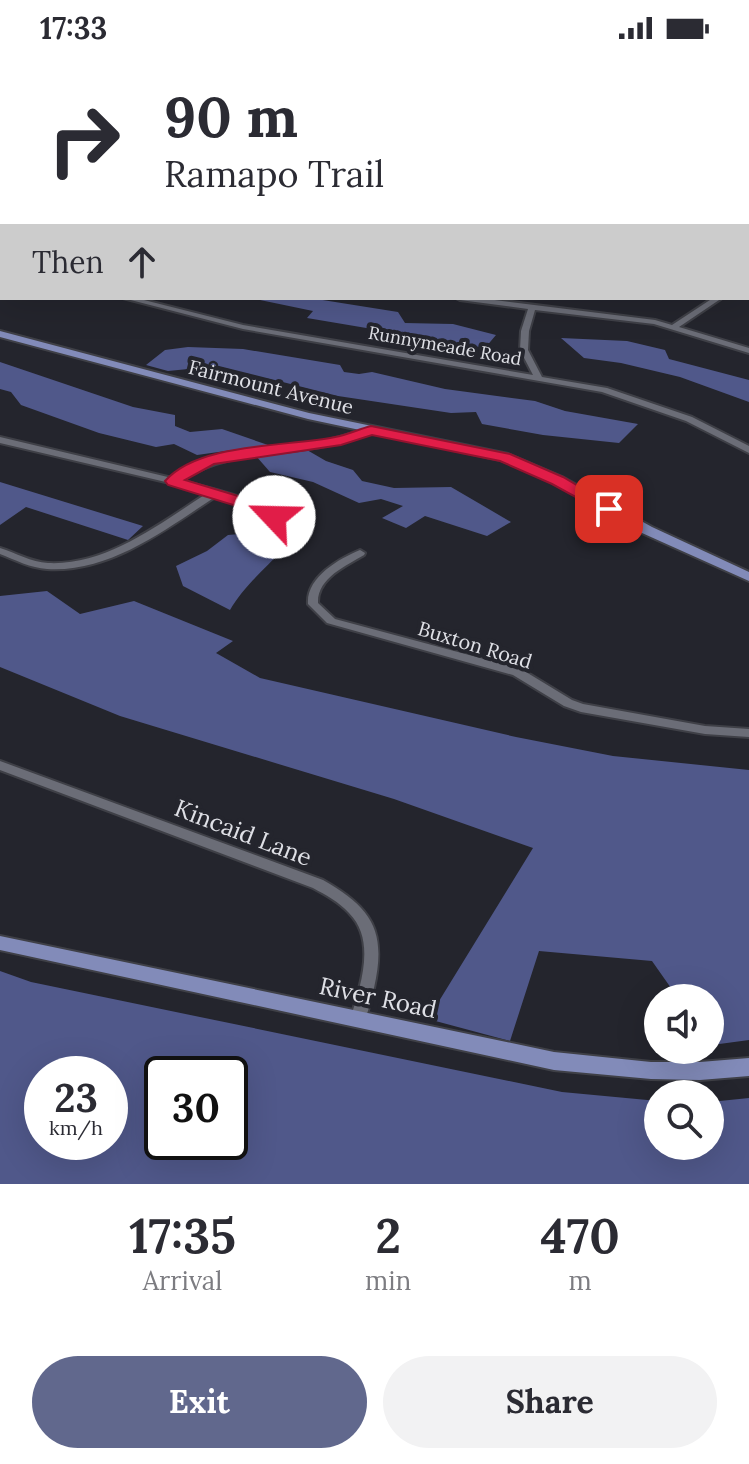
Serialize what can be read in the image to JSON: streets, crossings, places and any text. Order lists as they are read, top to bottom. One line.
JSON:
{"streets":{"main road":["Fairmount Avenue","River Road"],"street":["Runnymeade Road","Buxton Road","Kincaid Lane"]},"crossings":[["Kincaid Lane","River Road"]],"page":{"status":"17:33","turn":["90 m","Ramapo Trail"],"then":"Then","speed":"23 km/h","limit":"30","eta":["17:35","Arrival","2","min","470","m"],"buttons":["Exit","Share"]}}
